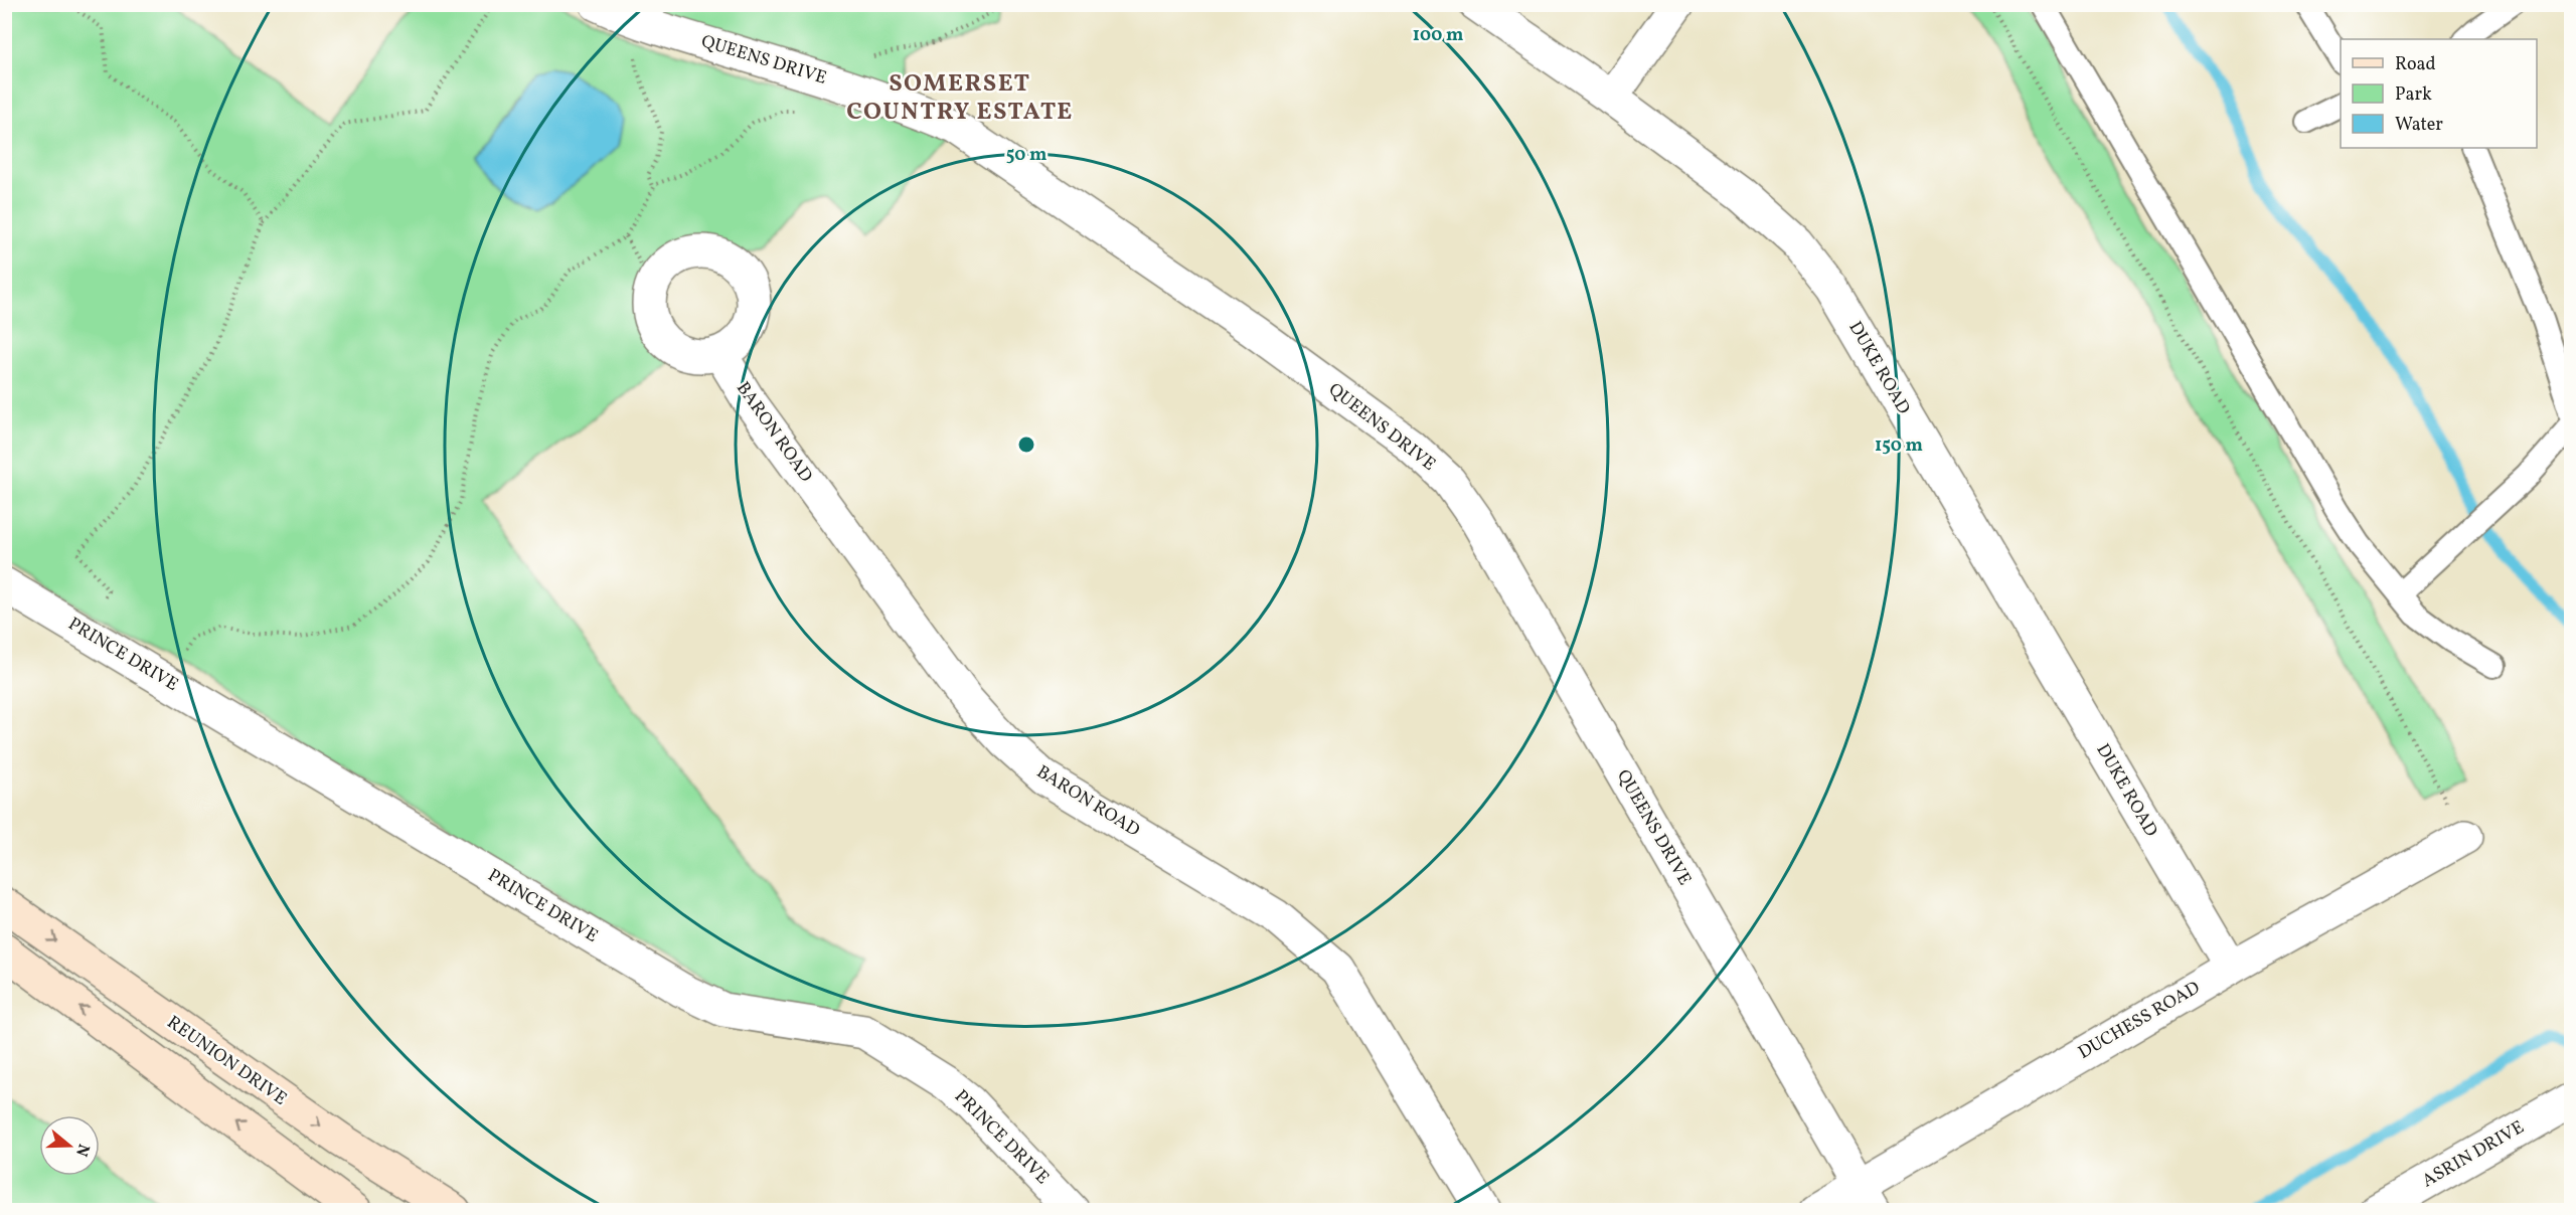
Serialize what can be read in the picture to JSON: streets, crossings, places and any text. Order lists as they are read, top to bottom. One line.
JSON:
{"streets":{"street":["QUEENS DRIVE","DUKE ROAD","BARON ROAD","PRINCE DRIVE","DUCHESS ROAD","REUNION DRIVE","ASRIN DRIVE"]},"crossings":[["QUEENS DRIVE","DUCHESS ROAD"],["DUKE ROAD","DUCHESS ROAD"]],"districts":["SOMERSET COUNTRY ESTATE"],"legend":["Road","Park","Water"],"north":"right","rings":["100 m","50 m","150 m"]}
